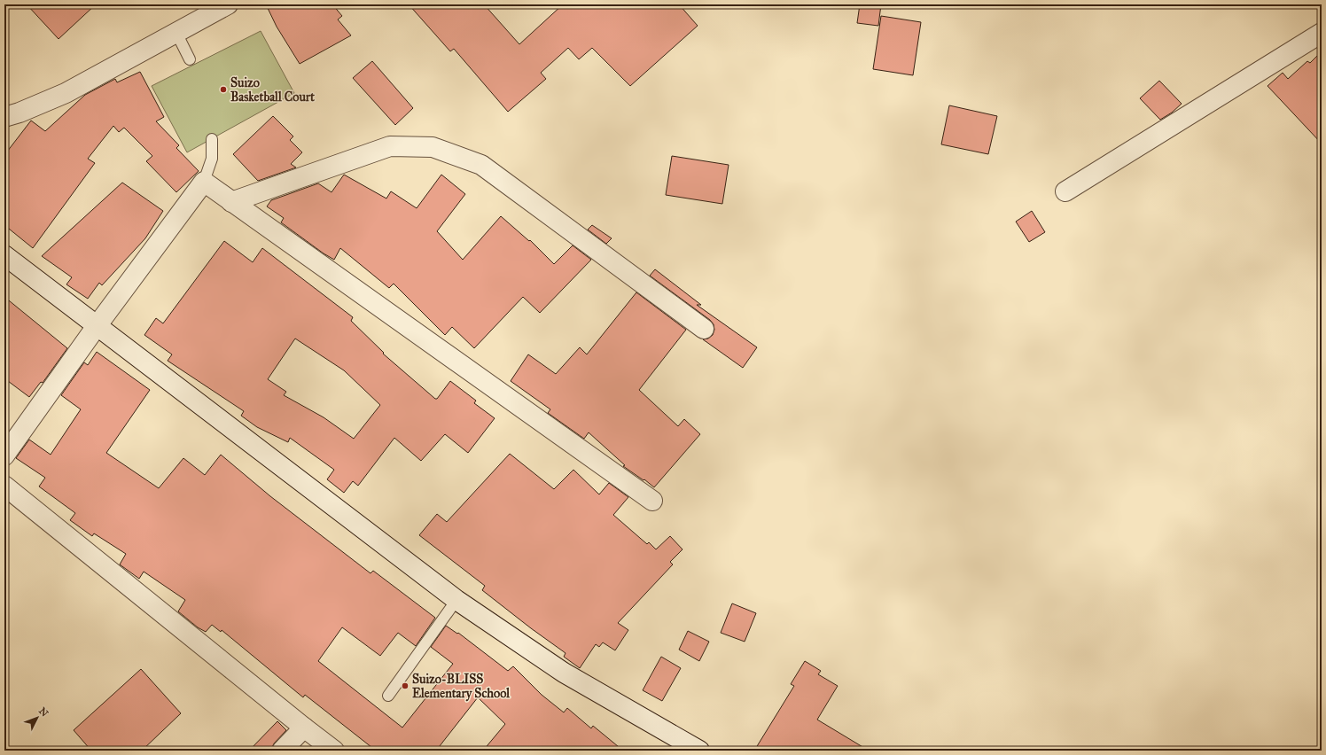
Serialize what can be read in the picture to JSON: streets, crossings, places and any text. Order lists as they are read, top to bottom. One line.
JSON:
{"places":["Suizo Basketball Court","Suizo-BLISS Elementary School"],"north":"top right"}
